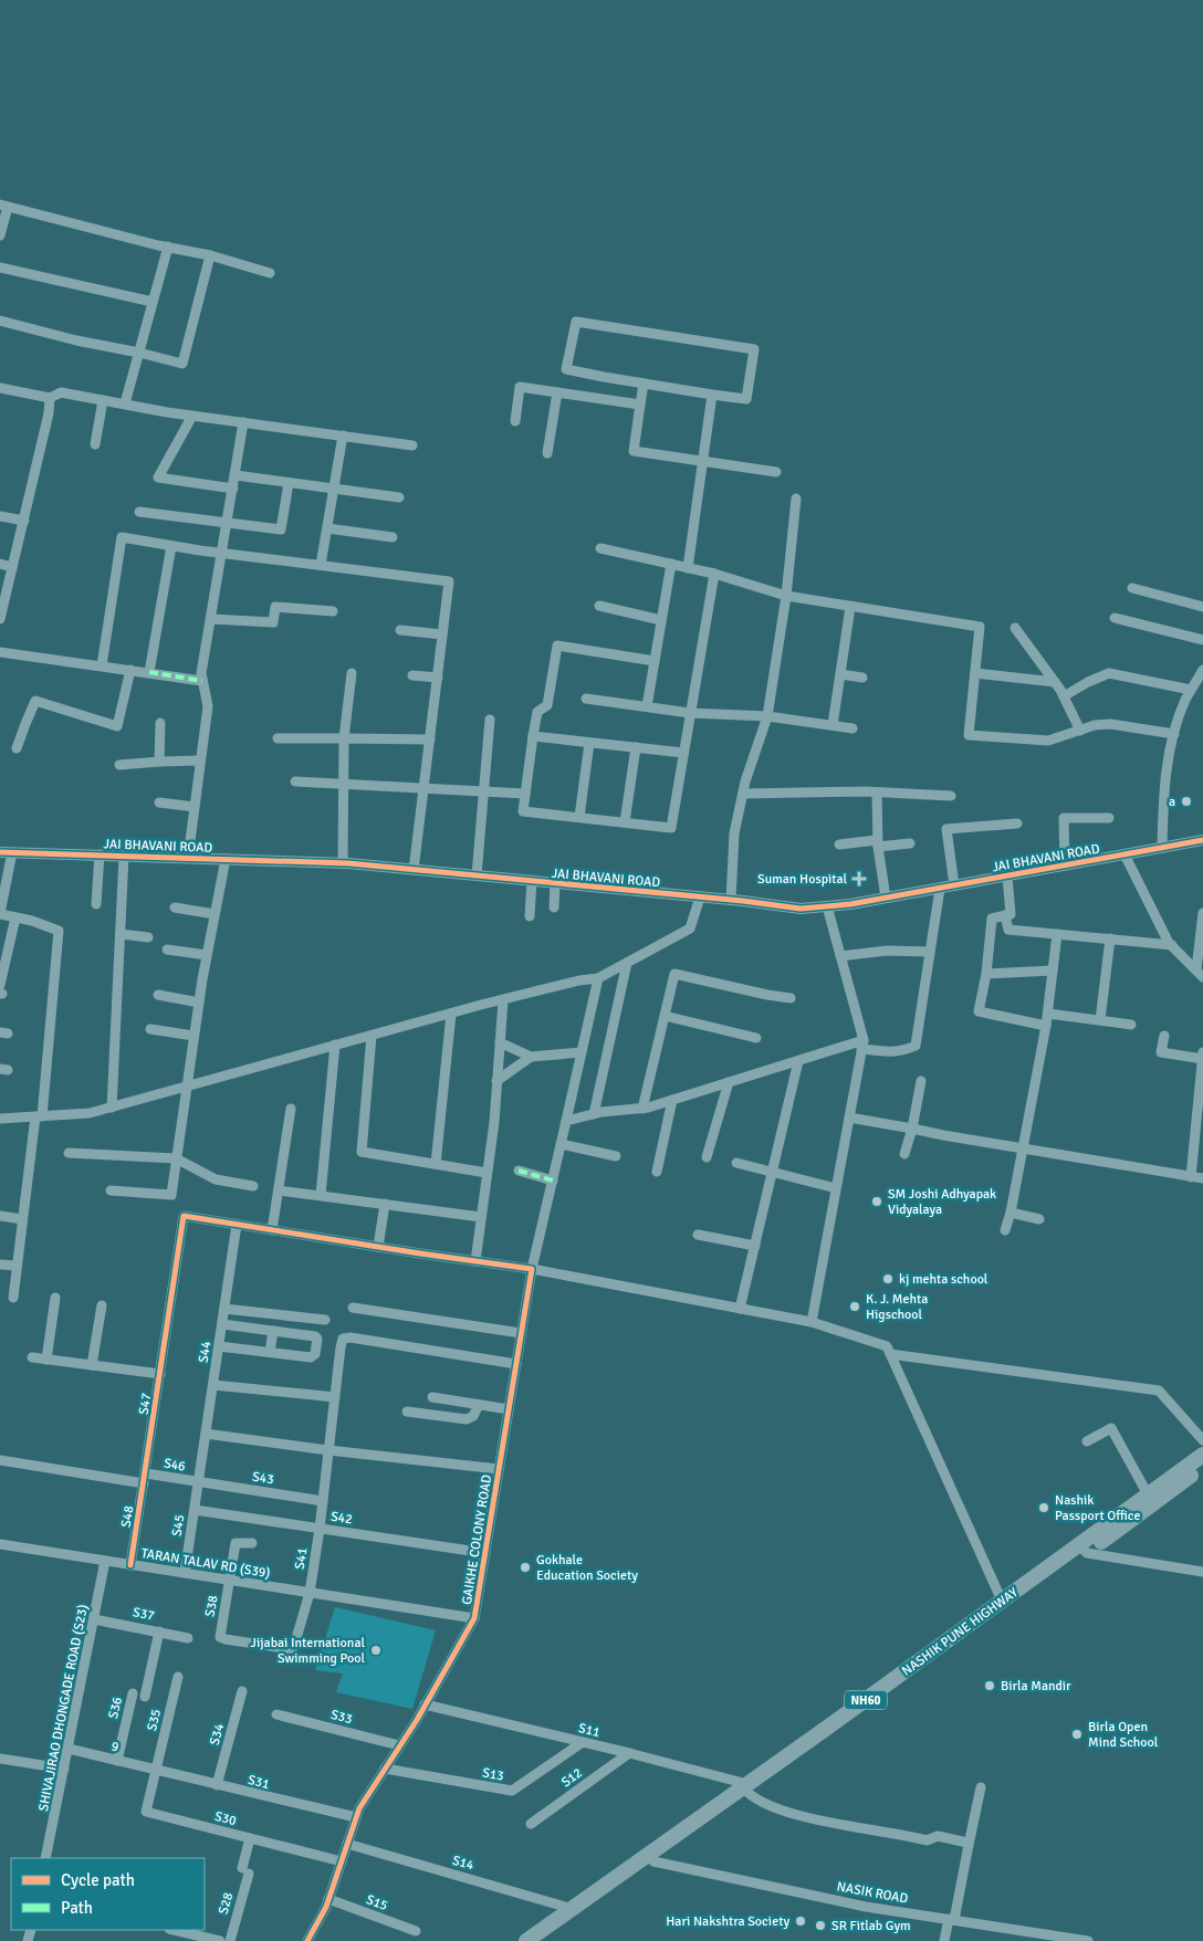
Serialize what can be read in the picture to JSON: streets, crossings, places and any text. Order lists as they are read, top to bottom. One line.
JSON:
{"streets":{"highway":["NASHIK PUNE HIGHWAY","NH60"],"street":["JAI BHAVANI ROAD","S44","S47","S46","S43","S48","S42","S45","GAIKHE COLONY ROAD","S41","TARAN TALAV RD (S39)","S38","S37","SHIVAJIRAO DHONGADE ROAD (S23)","S36","S33","S35","S11","S34","9","S13","S12","S31","S30","S14","NASIK ROAD","S15","S28"]},"crossings":[["S44","S47"],["S44","S46"],["S44","S43"],["S44","S45"],["S47","S46"],["S47","S48"],["S46","S43"],["S46","S48"],["S46","S45"],["S43","S45"],["S43","S41"],["S48","TARAN TALAV RD (S39)"],["S42","S45"],["S42","GAIKHE COLONY ROAD"],["S42","S41"],["S45","TARAN TALAV RD (S39)"],["GAIKHE COLONY ROAD","S41"],["GAIKHE COLONY ROAD","TARAN TALAV RD (S39)"],["GAIKHE COLONY ROAD","S33"],["GAIKHE COLONY ROAD","S11"],["GAIKHE COLONY ROAD","S13"],["GAIKHE COLONY ROAD","S31"],["GAIKHE COLONY ROAD","S30"],["GAIKHE COLONY ROAD","S14"],["GAIKHE COLONY ROAD","S15"],["S41","TARAN TALAV RD (S39)"],["S41","S38"],["TARAN TALAV RD (S39)","S38"],["TARAN TALAV RD (S39)","SHIVAJIRAO DHONGADE ROAD (S23)"],["S37","SHIVAJIRAO DHONGADE ROAD (S23)"],["NASHIK PUNE HIGHWAY","S11"],["NASHIK PUNE HIGHWAY","S14"],["NASHIK PUNE HIGHWAY","NASIK ROAD"],["SHIVAJIRAO DHONGADE ROAD (S23)","9"],["S36","9"],["S35","9"],["S35","S31"],["S35","S30"],["S11","S13"],["S11","S12"],["S34","S31"],["9","S31"],["9","S30"],["S31","S30"],["S30","S28"]],"places":{"other":["a","SM Joshi Adhyapak Vidyalaya","kj mehta school","K. J. Mehta Higschool","Nashik Passport Office","Gokhale Education Society","Jijabai International Swimming Pool","Birla Mandir","Birla Open Mind School","Hari Nakshtra Society","SR Fitlab Gym"],"health":["Suman Hospital"]},"legend":["Cycle path","Path"]}
